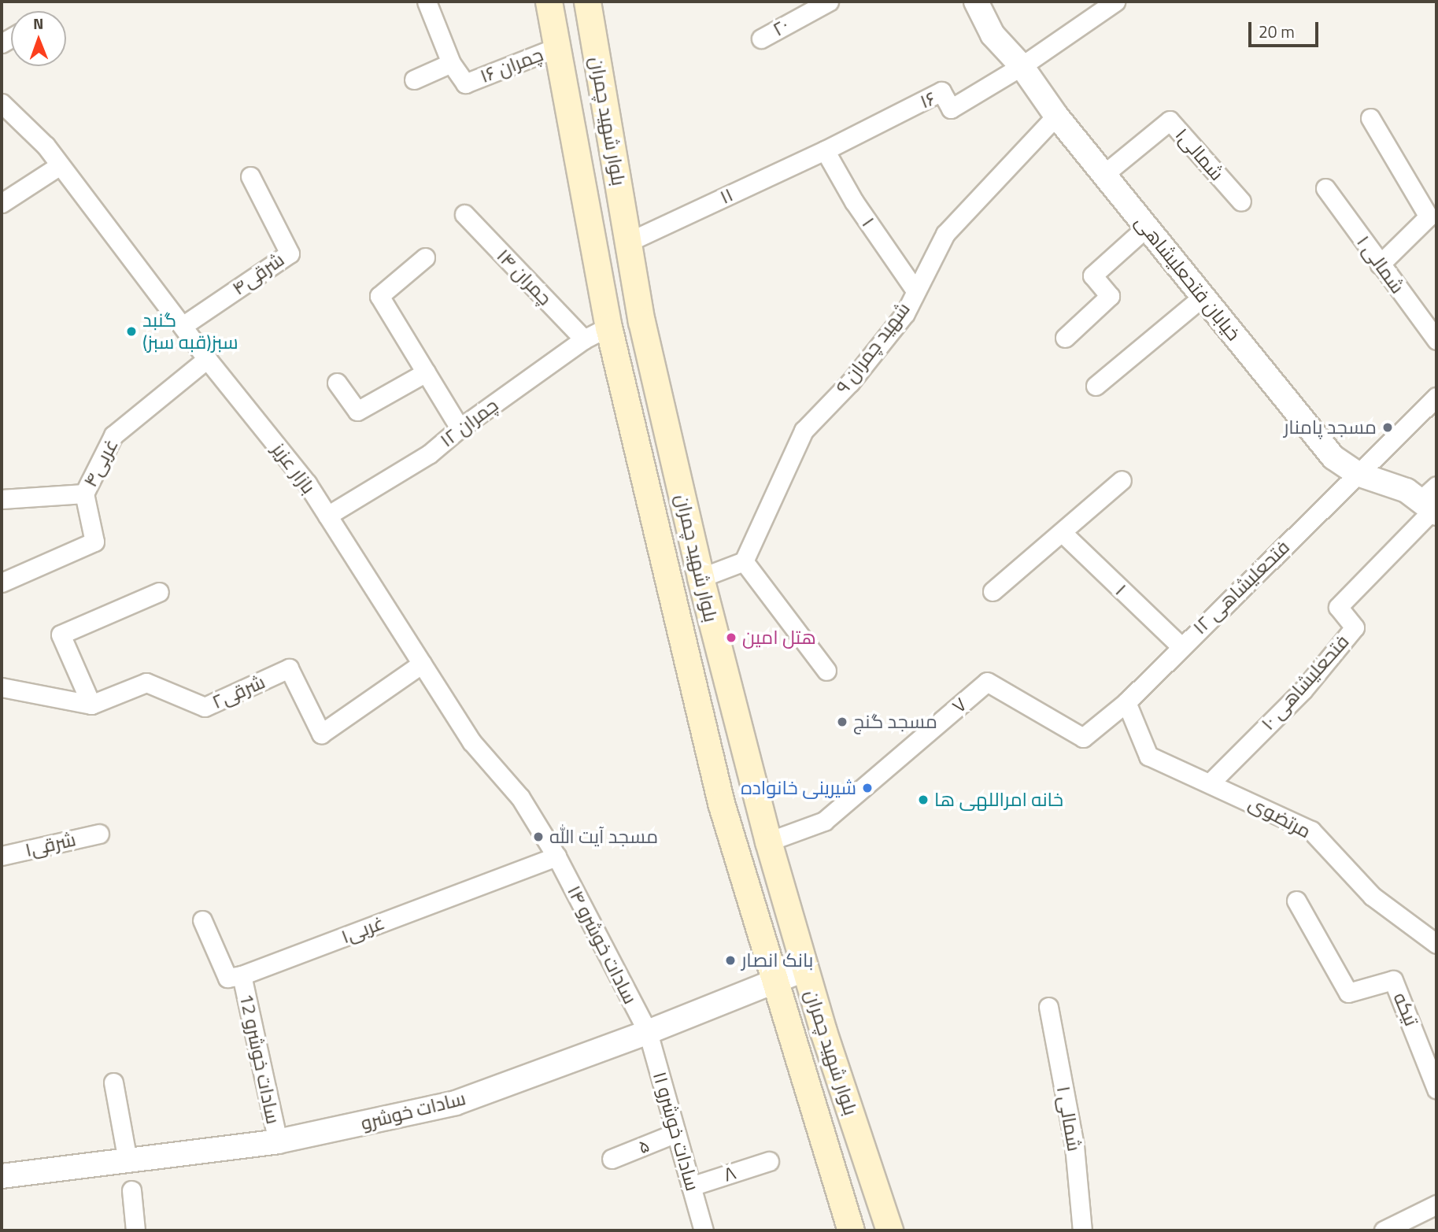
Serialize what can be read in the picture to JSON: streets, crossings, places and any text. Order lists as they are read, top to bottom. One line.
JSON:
{"streets":{"main road":["بلوار شهید چمران"],"street":["۲۰","چمران ۱۶","۱۶","شمالی۱","۱۱","۱","۱ شمالی","شرقی۴","چمران ۱۴","خیابان فتحعلیشاهی","شهید چمران ۹","چمران ۱۲","غربی۴","بازار عزیز","فتحعلیشاهی ۱۲","فتحعلیشاهی ۱۰","شرقی۲","۷","مرتضوی","شرقی۱","غربی۱","سادات خوشرو ۱۴","تیکه","سادات خوشرو 12","سادات خوشرو","شمالی ۱","سادات خوشرو ۱۱","۵","۸"]},"crossings":[["چمران ۱۶","بلوار شهید چمران"],["۱۶","۱۱"],["۱۶","۱"],["۱۶","خیابان فتحعلیشاهی"],["بلوار شهید چمران","۱۱"],["بلوار شهید چمران","چمران ۱۲"],["بلوار شهید چمران","۷"],["بلوار شهید چمران","سادات خوشرو"],["شمالی۱","خیابان فتحعلیشاهی"],["۱۱","۱"],["۱","شهید چمران ۹"],["۱","فتحعلیشاهی ۱۲"],["شرقی۴","بازار عزیز"],["چمران ۱۴","چمران ۱۲"],["خیابان فتحعلیشاهی","شهید چمران ۹"],["خیابان فتحعلیشاهی","فتحعلیشاهی ۱۲"],["خیابان فتحعلیشاهی","فتحعلیشاهی ۱۰"],["چمران ۱۲","بازار عزیز"],["غربی۴","بازار عزیز"],["بازار عزیز","شرقی۲"],["بازار عزیز","غربی۱"],["بازار عزیز","سادات خوشرو ۱۴"],["فتحعلیشاهی ۱۲","۷"],["فتحعلیشاهی ۱۲","مرتضوی"],["فتحعلیشاهی ۱۰","مرتضوی"],["۷","مرتضوی"],["غربی۱","سادات خوشرو ۱۴"],["غربی۱","سادات خوشرو 12"],["سادات خوشرو ۱۴","سادات خوشرو"],["سادات خوشرو ۱۴","سادات خوشرو ۱۱"],["سادات خوشرو 12","سادات خوشرو"],["سادات خوشرو","سادات خوشرو ۱۱"],["سادات خوشرو ۱۱","۵"],["سادات خوشرو ۱۱","۸"]],"places":["گنبد سبز(قبه سبز)","مسجد پامنار","هتل امین","مسجد گنج","شیرینی خانواده","خانه امراللهی ها","مسجد آیت الله","بانک انصار"],"scale_bar":"20 m","north":"top"}
